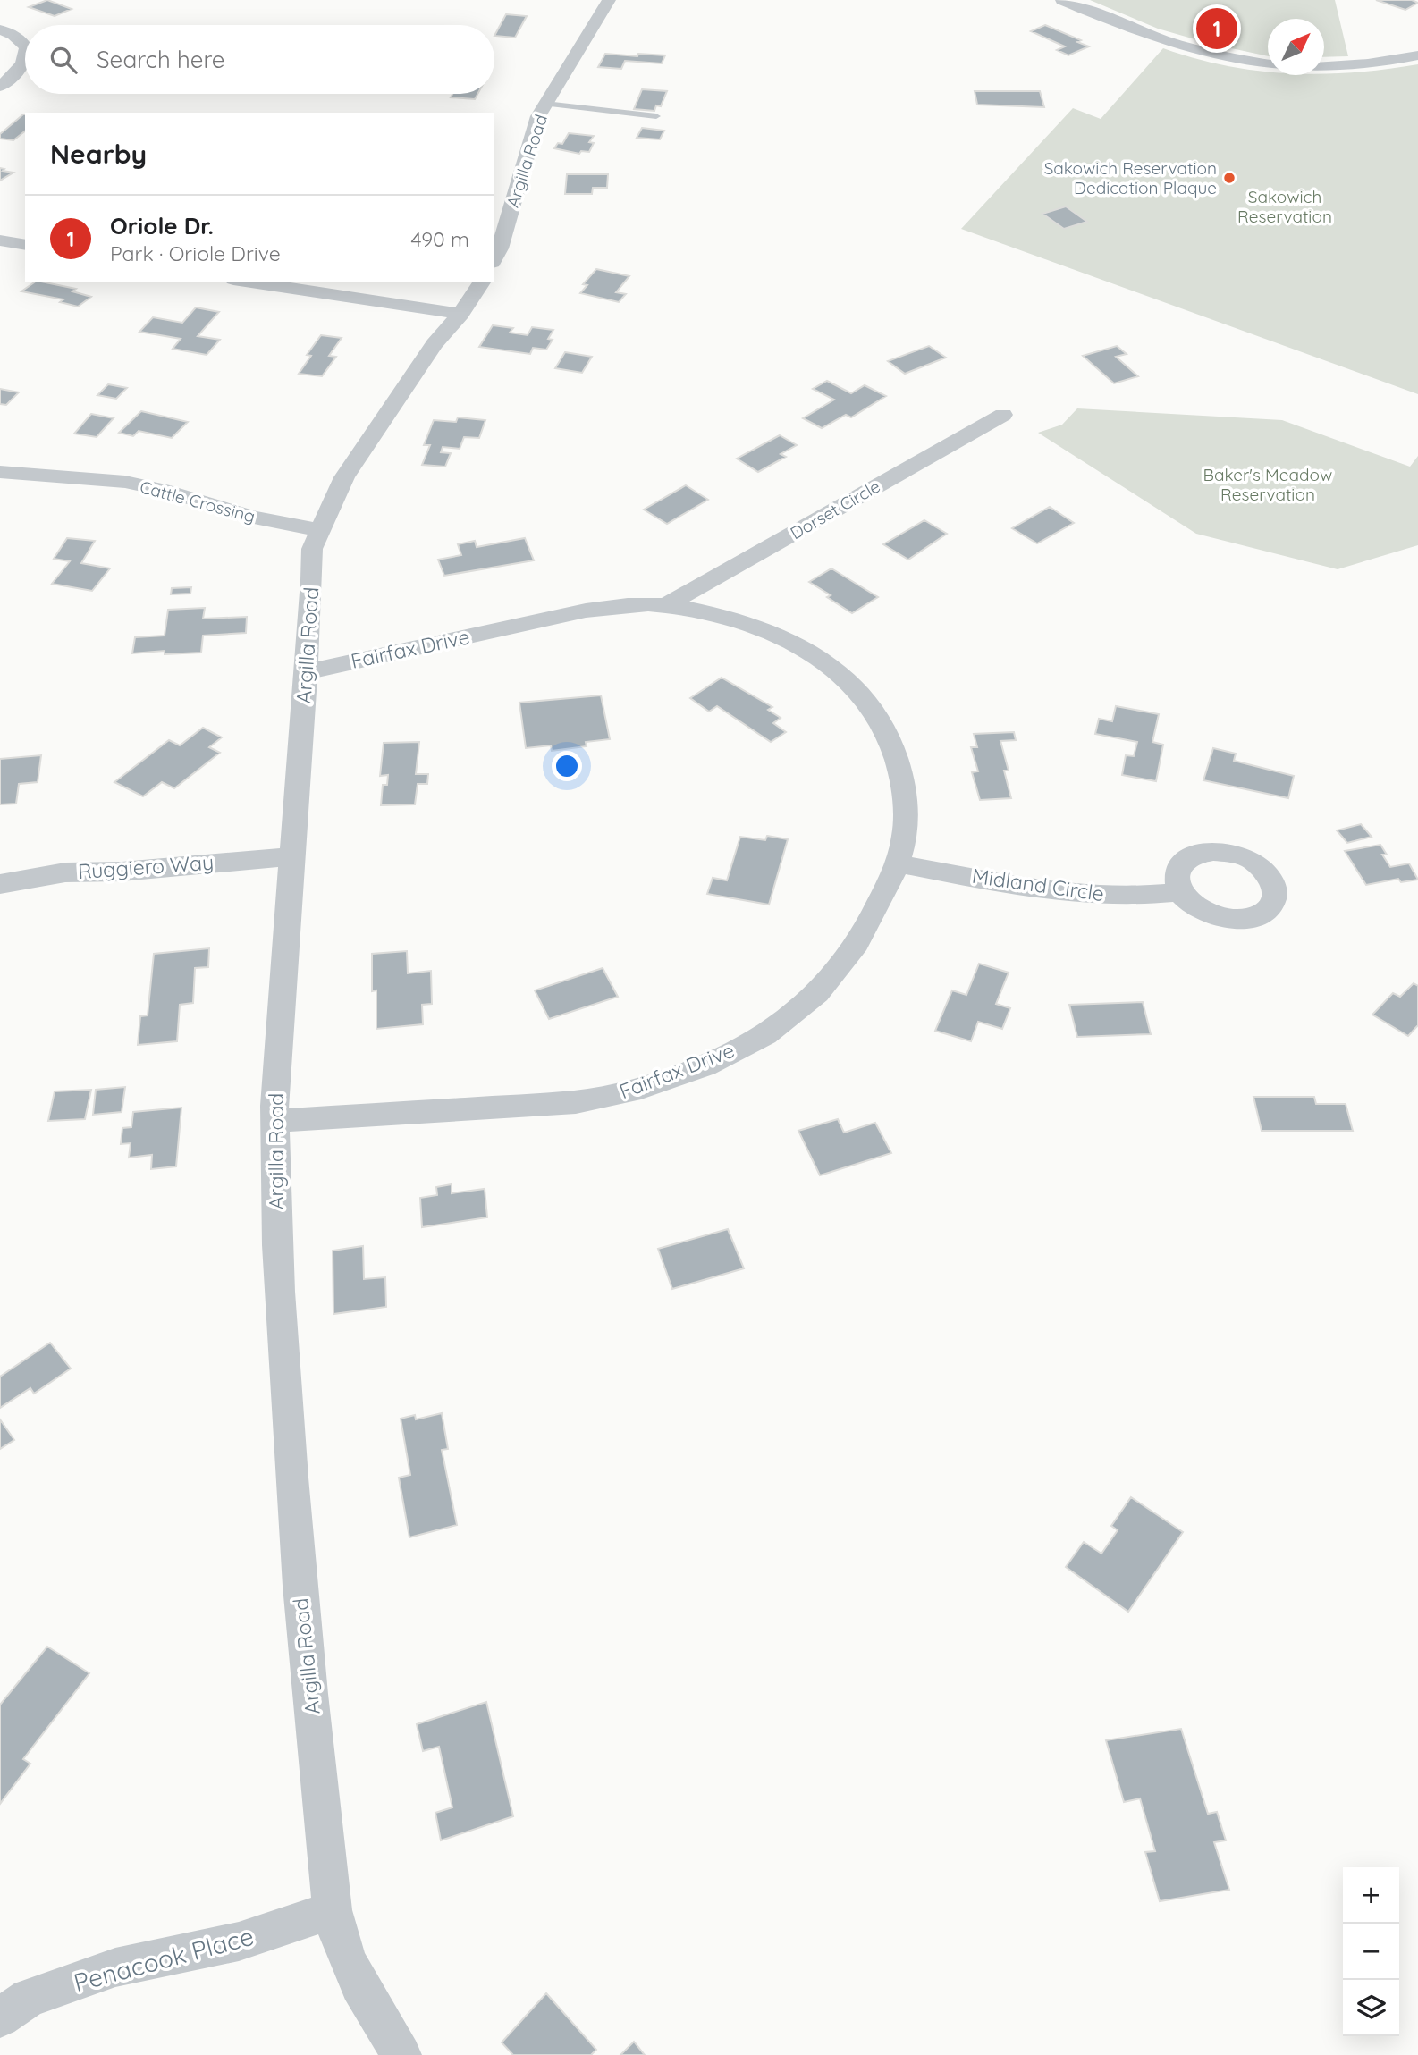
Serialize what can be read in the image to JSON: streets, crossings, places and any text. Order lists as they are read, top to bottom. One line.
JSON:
{"streets":{"street":["Argilla Road","Cattle Crossing","Dorset Circle","Fairfax Drive","Ruggiero Way","Midland Circle","Penacook Place"]},"crossings":[["Argilla Road","Cattle Crossing"],["Argilla Road","Fairfax Drive"],["Argilla Road","Ruggiero Way"],["Argilla Road","Penacook Place"],["Dorset Circle","Fairfax Drive"],["Fairfax Drive","Midland Circle"]],"parks":["Sakowich Reservation","Baker's Meadow Reservation"],"places":["Sakowich Reservation Dedication Plaque"],"north":"top right","page":{"pins":"1","search":"Search here","heading":"Nearby","list":[{"mark":"1","name":"Oriole Dr.","note":"Park · Oriole Drive","value":"490 m"}],"map_buttons":["+","−"]}}
